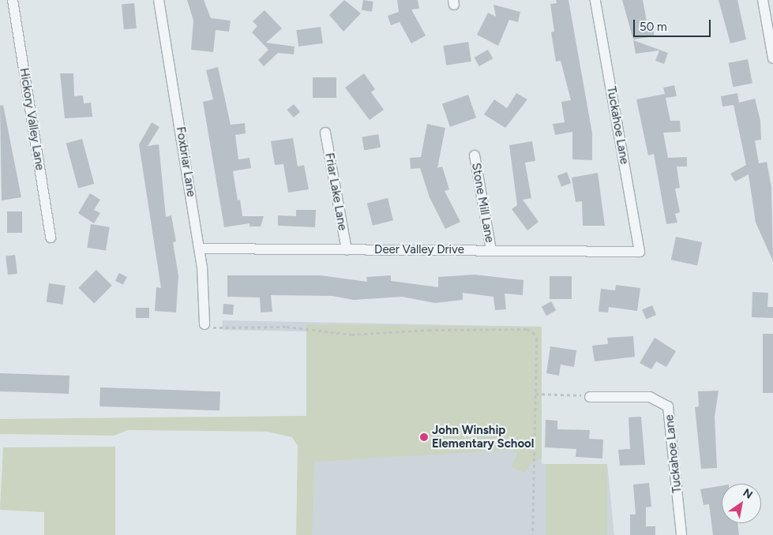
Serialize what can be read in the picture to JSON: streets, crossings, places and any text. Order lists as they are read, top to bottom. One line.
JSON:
{"streets":{"street":["Hickory Valley Lane","Tuckahoe Lane","Foxbriar Lane","Friar Lake Lane","Stone Mill Lane","Deer Valley Drive"]},"crossings":[["Tuckahoe Lane","Deer Valley Drive"],["Foxbriar Lane","Deer Valley Drive"],["Friar Lake Lane","Deer Valley Drive"],["Stone Mill Lane","Deer Valley Drive"]],"places":["John Winship Elementary School"],"scale_bar":"50 m","north":"top right"}
